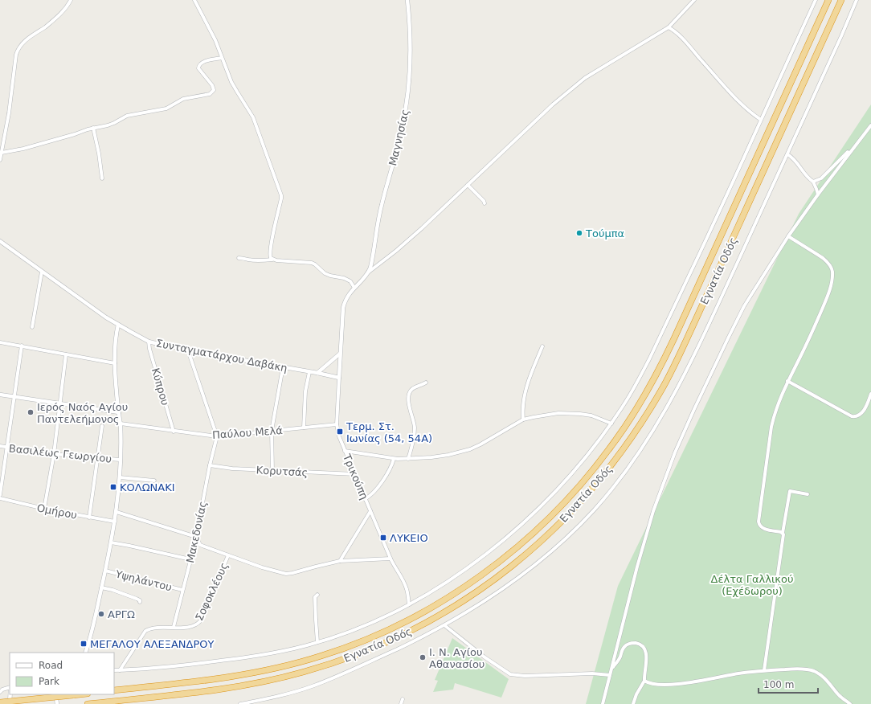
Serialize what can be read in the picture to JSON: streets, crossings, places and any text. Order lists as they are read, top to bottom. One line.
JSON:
{"streets":{"highway":["Εγνατία Οδός"],"street":["Μαγνησίας","Συνταγματάρχου Δαβάκη","Κύπρου","Παύλου Μελά","Βασιλέως Γεωργίου","Κορυτσάς","Τρικούπη","Ομήρου","Μακεδονίας","Υψηλάντου","Σοφοκλέους"]},"crossings":[["Μαγνησίας","Τρικούπη"],["Συνταγματάρχου Δαβάκη","Κύπρου"],["Συνταγματάρχου Δαβάκη","Τρικούπη"],["Κύπρου","Παύλου Μελά"],["Παύλου Μελά","Τρικούπη"],["Παύλου Μελά","Μακεδονίας"],["Κορυτσάς","Τρικούπη"],["Κορυτσάς","Μακεδονίας"],["Μακεδονίας","Υψηλάντου"],["Μακεδονίας","Σοφοκλέους"]],"parks":["Δέλτα Γαλλικού (Εχέδωρου)"],"places":{"other":["Τούμπα","Ιερός Ναός Αγίου Παντελεήμονος","ΑΡΓΩ","Ι. Ν. Αγίου Αθανασίου"],"transit":["Τερμ. Στ. Ιωνίας (54, 54Α)","ΚΟΛΩΝΑΚΙ","ΛΥΚΕΙΟ","ΜΕΓΑΛΟΥ ΑΛΕΞΑΝΔΡΟΥ"]},"legend":["Road","Park"],"scale_bar":"100 m"}
